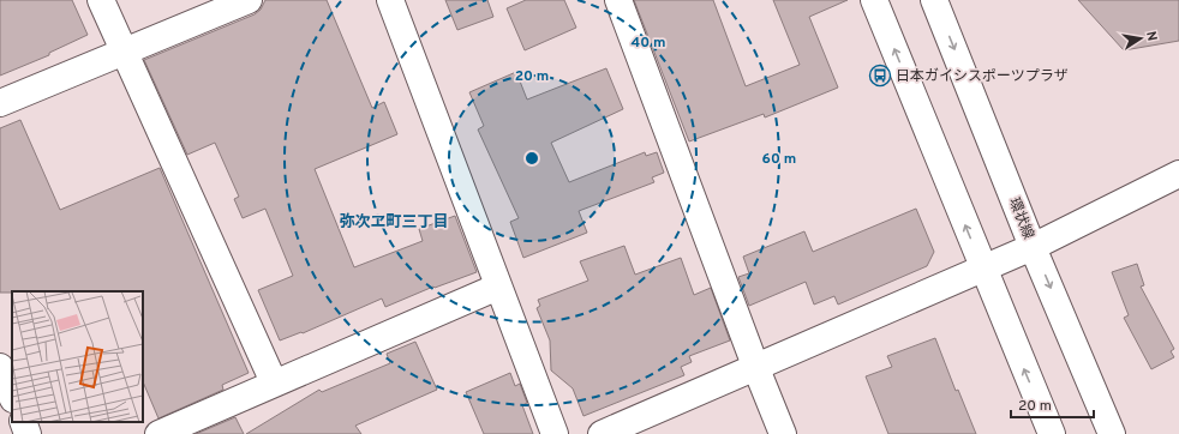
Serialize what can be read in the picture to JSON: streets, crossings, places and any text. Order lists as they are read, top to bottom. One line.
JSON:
{"streets":{"street":["環状線"]},"districts":["弥次ヱ町三丁目"],"places":{"bus stop":["日本ガイシスポーツプラザ"]},"scale_bar":"20 m","north":"right","rings":["40 m","20 m","60 m"]}
